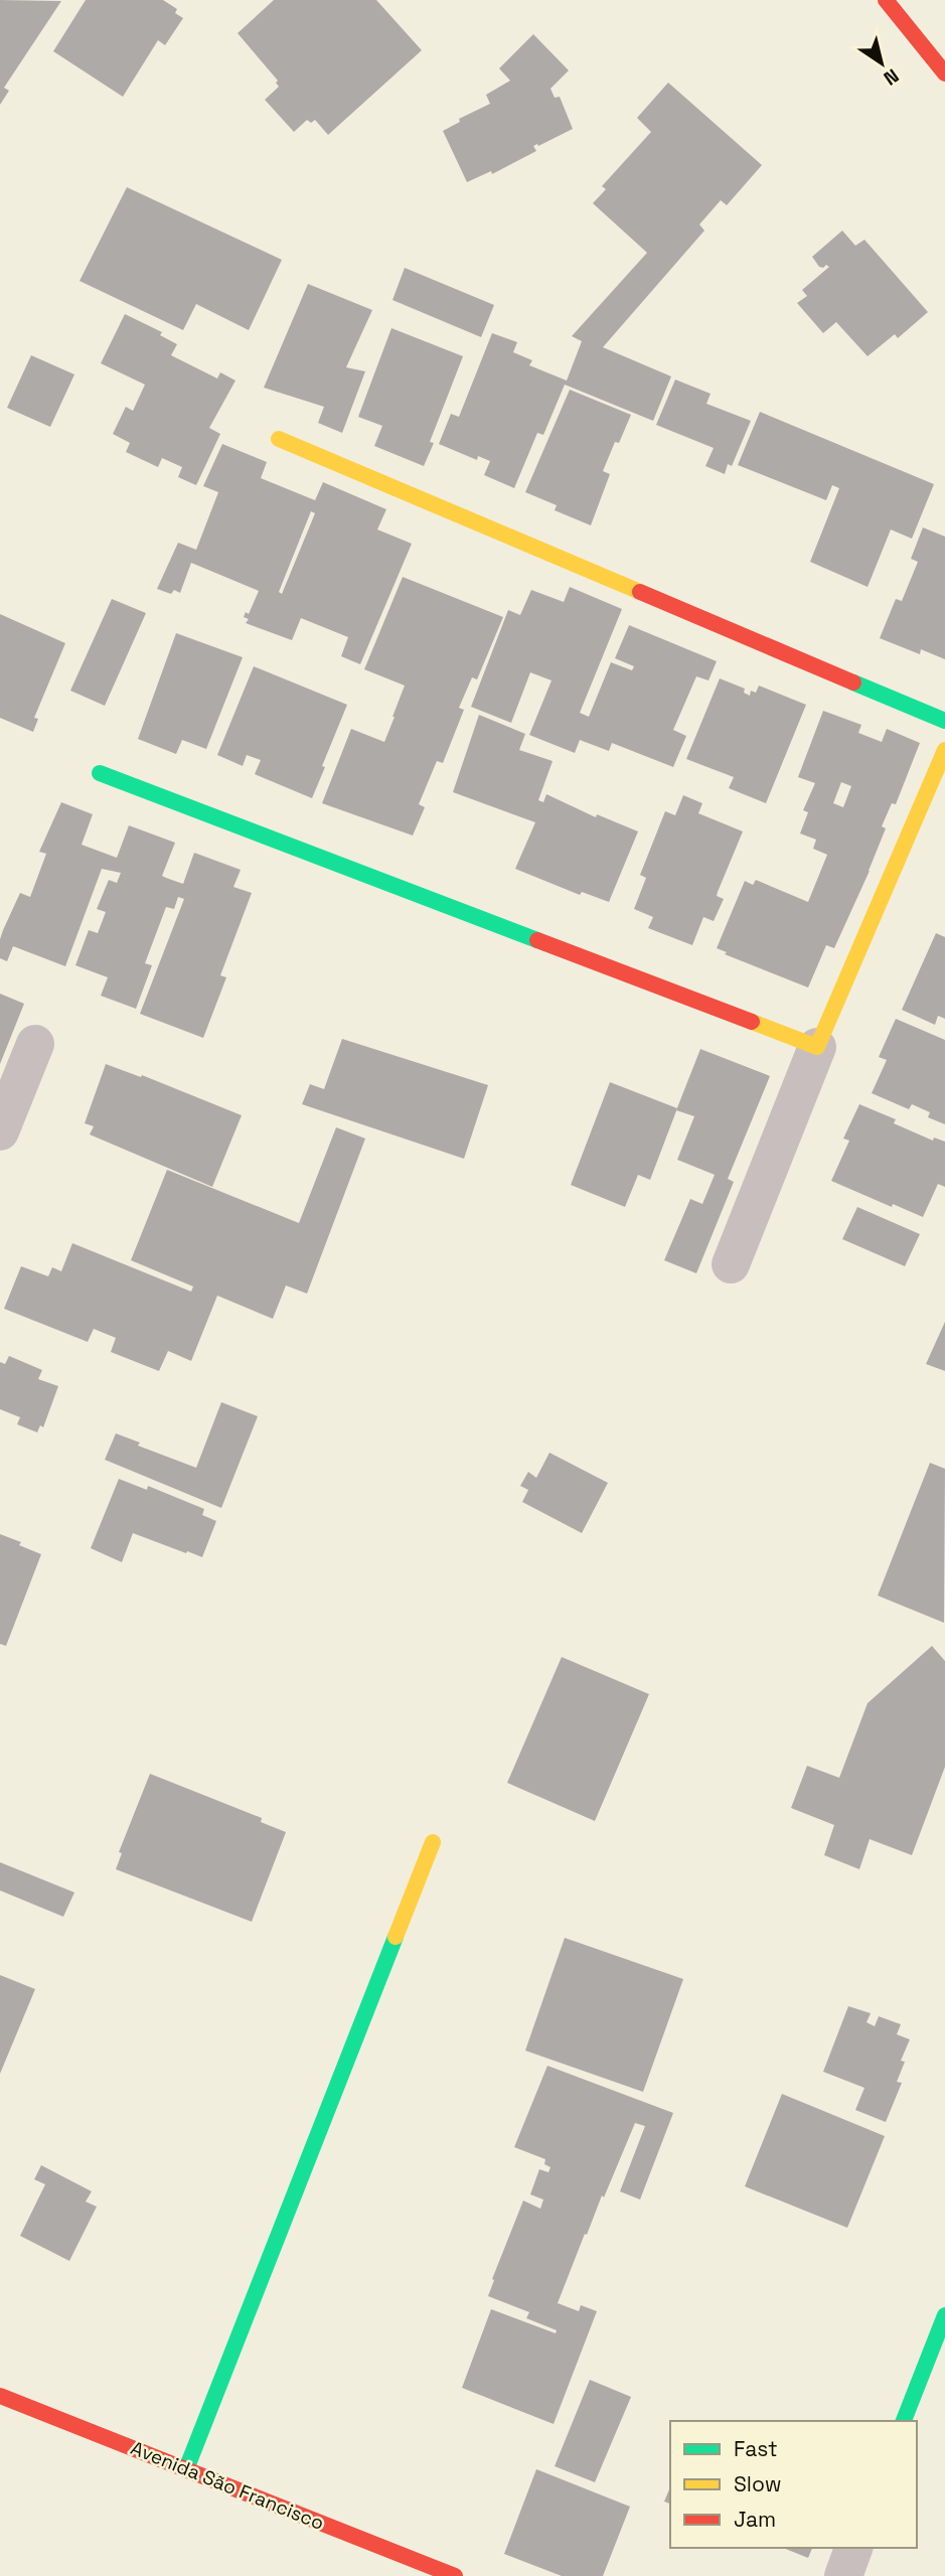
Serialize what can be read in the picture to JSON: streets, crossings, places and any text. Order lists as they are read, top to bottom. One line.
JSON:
{"streets":{"street":["Avenida São Francisco"]},"legend":["Fast","Slow","Jam"],"north":"bottom right"}
